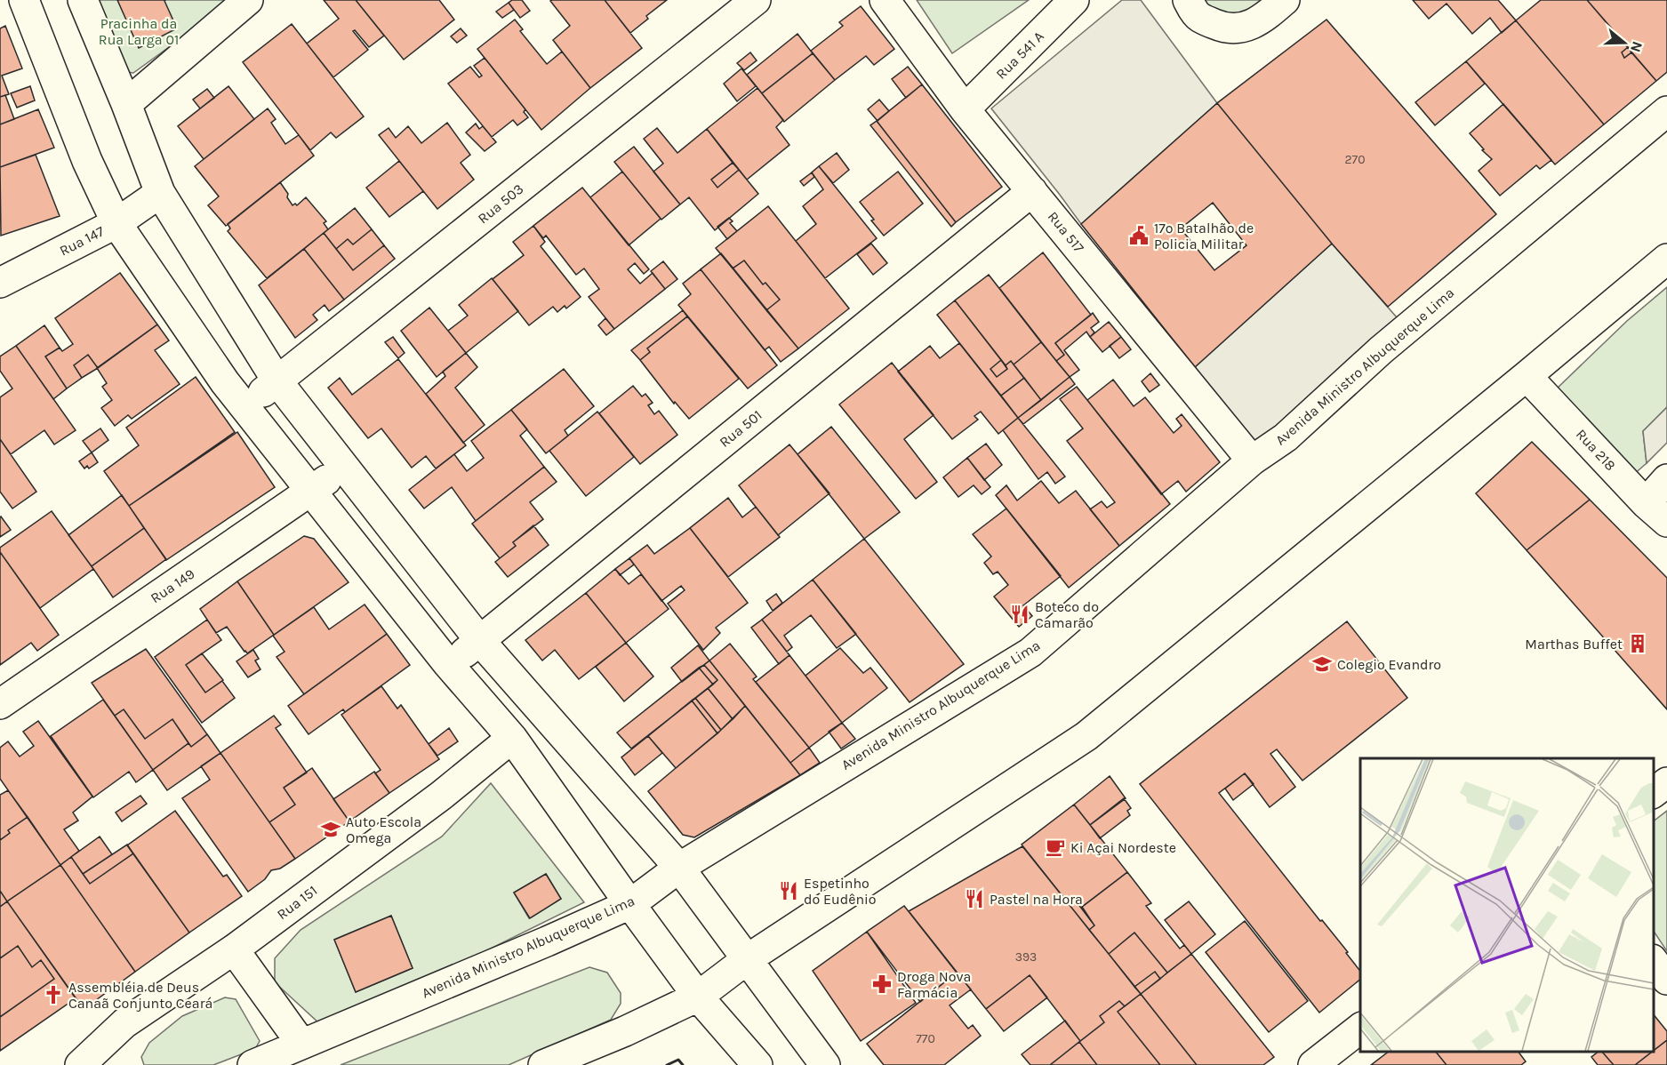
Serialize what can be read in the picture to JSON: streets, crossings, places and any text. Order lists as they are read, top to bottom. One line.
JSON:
{"streets":{"street":["Rua 541 A","Rua 503","Rua 517","Rua 147","Avenida Ministro Albuquerque Lima","Rua 501","Rua 218","Rua 149","Rua 151"]},"crossings":[["Rua 541 A","Rua 517"],["Rua 517","Avenida Ministro Albuquerque Lima"],["Rua 517","Rua 501"]],"parks":["Pracinha da Rua Larga 01"],"places":{"public building":["17º Batalhão de Policia Militar"],"restaurant":["Boteco do Camarão","Espetinho do Eudênio","Pastel na Hora"],"building":["Marthas Buffet"],"school or university":["Colegio Evandro","Auto Escola Omega"],"cafe":["Ki Açai Nordeste"],"pharmacy":["Droga Nova Farmácia"],"church":["Assembléia de Deus Canaã Conjunto Ceará"]},"house_numbers":["270","393","770"],"north":"right"}
